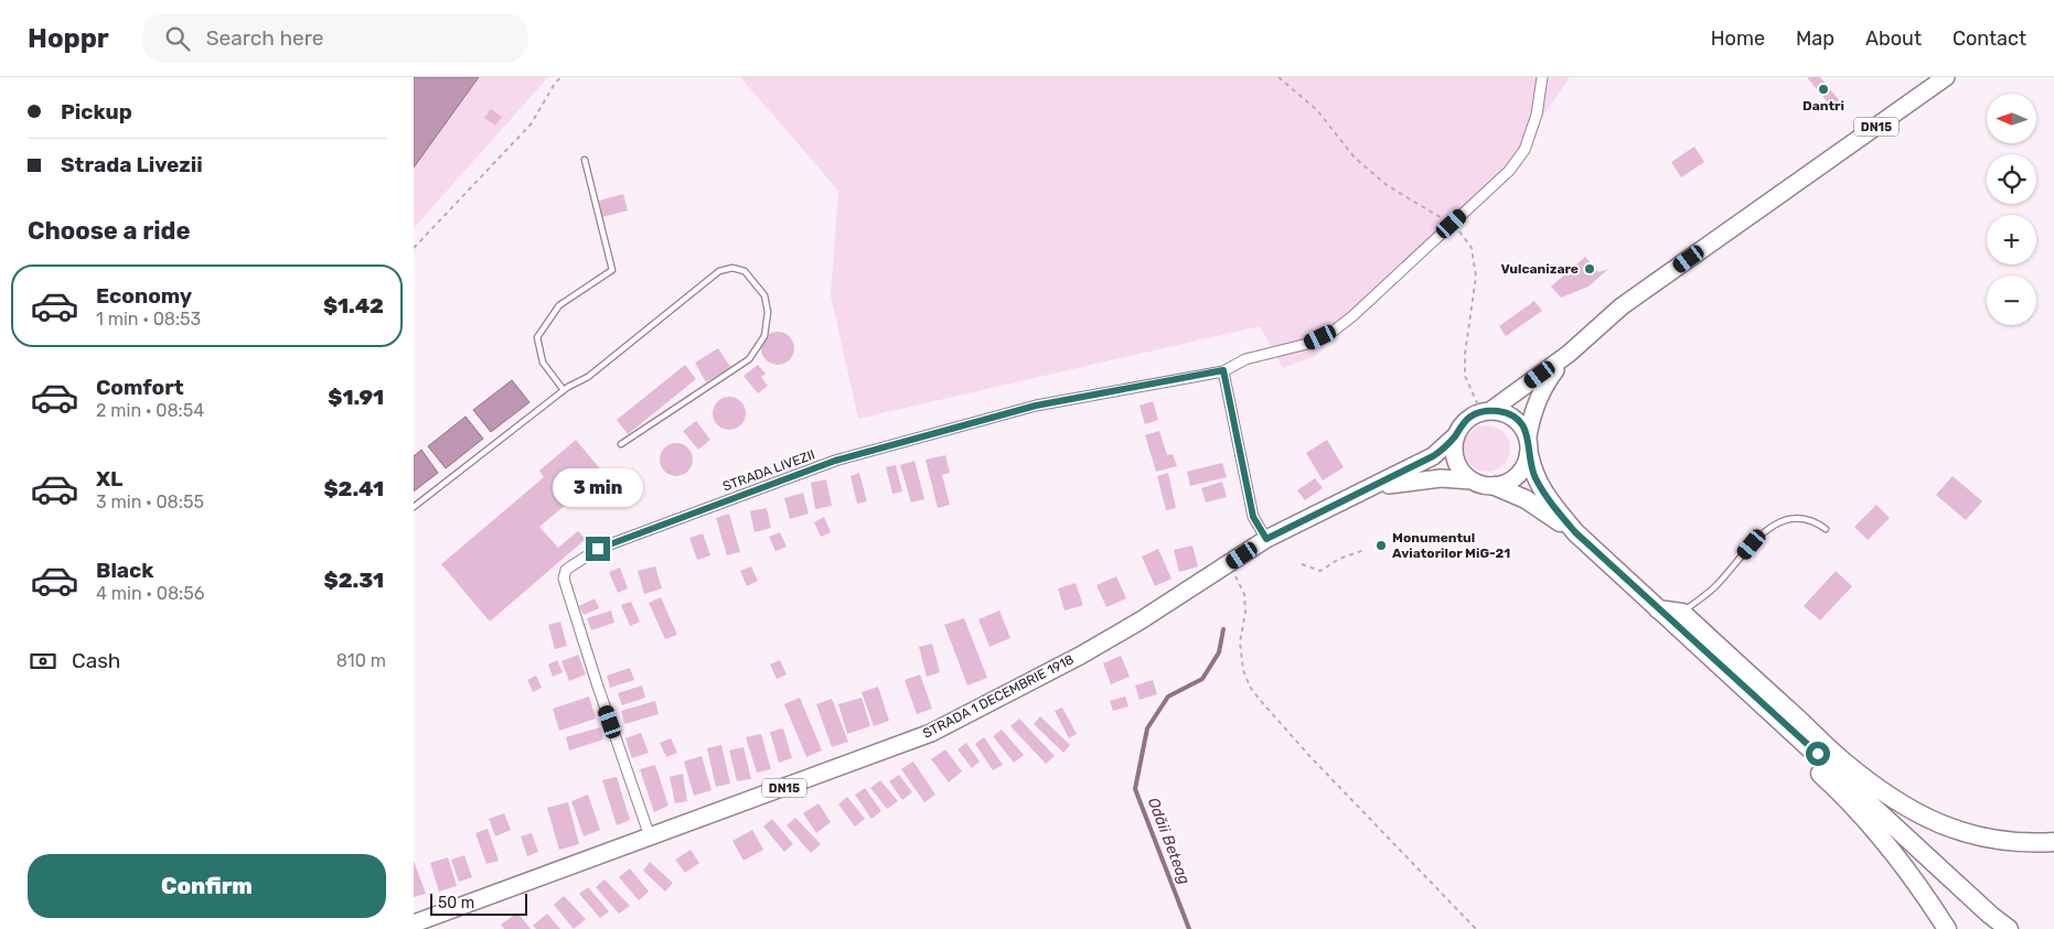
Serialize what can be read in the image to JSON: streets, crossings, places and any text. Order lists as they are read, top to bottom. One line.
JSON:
{"streets":{"main road":["DN15","STRADA 1 DECEMBRIE 1918"],"street":["STRADA LIVEZII"]},"crossings":[["DN15","STRADA 1 DECEMBRIE 1918"],["STRADA LIVEZII","STRADA 1 DECEMBRIE 1918"]],"water":["Odăii Beteag"],"places":["Dantri","Vulcanizare","Monumentul Aviatorilor MiG-21"],"scale_bar":"50 m","north":"left","page":{"header":"Hoppr","search":"Search here","nav":["Home","Map","About","Contact"],"banner":["Pickup","Strada Livezii"],"map_buttons":["+","−"],"heading":"Choose a ride","list":[{"name":"Economy","note":"1 min · 08:53","value":"$1.42"},{"name":"Comfort","note":"2 min · 08:54","value":"$1.91"},{"name":"XL","note":"3 min · 08:55","value":"$2.41"},{"name":"Black","note":"4 min · 08:56","value":"$2.31"}],"bubble":"3 min","pay":["Cash","810 m"],"buttons":"Confirm","scale":"50 m"}}
